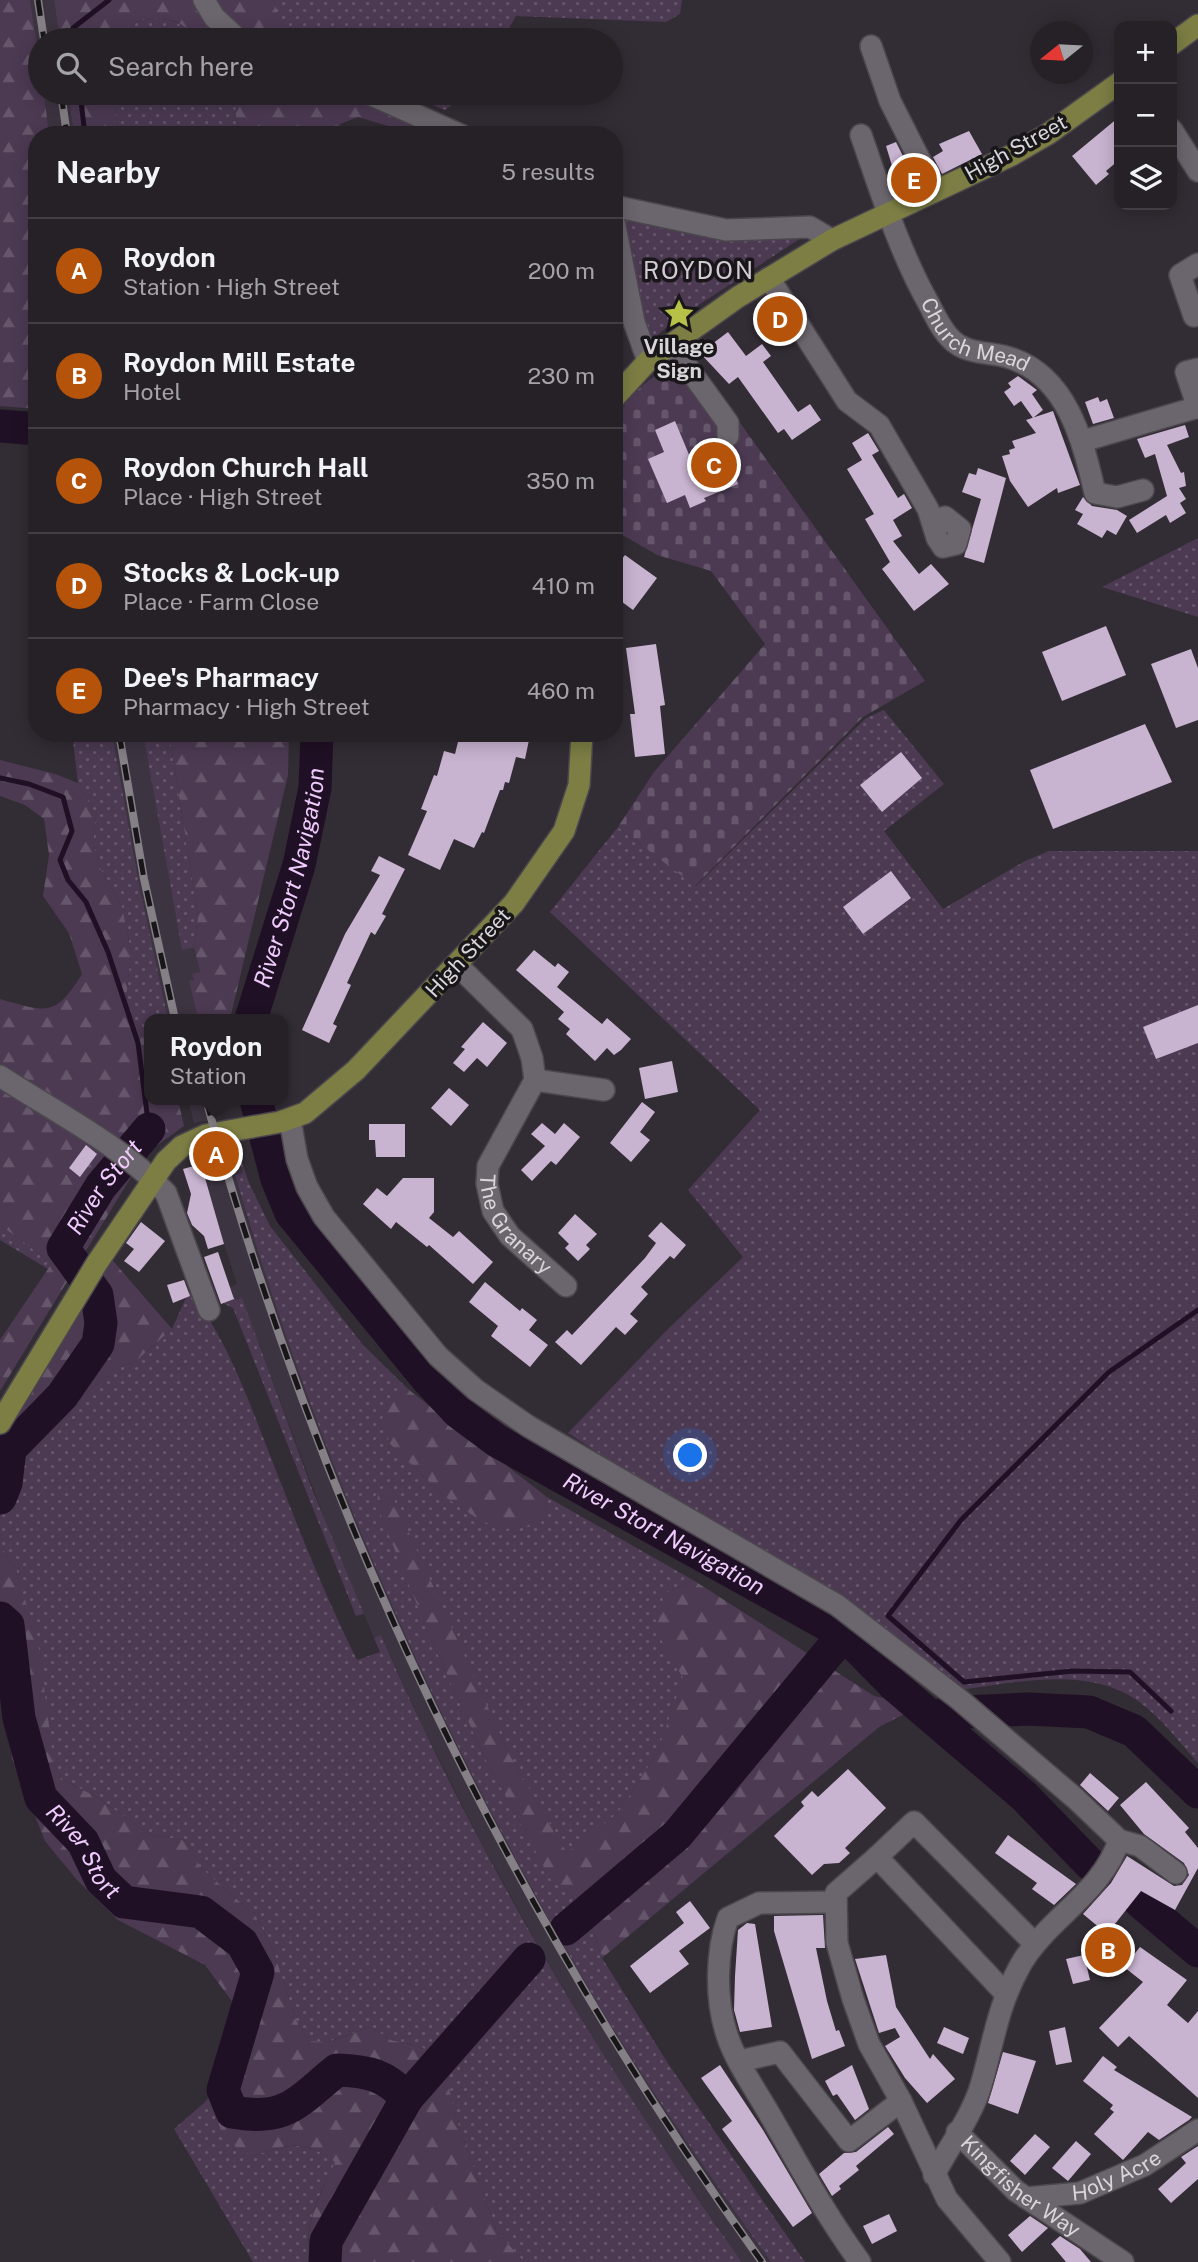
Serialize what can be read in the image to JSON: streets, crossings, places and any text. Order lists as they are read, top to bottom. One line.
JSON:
{"streets":{"main road":["High Street"],"street":["Church Mead","The Granary","Holy Acre","Kingfisher Way"]},"crossings":[["High Street","Church Mead"],["Holy Acre","Kingfisher Way"]],"districts":["ROYDON"],"water":["River Stort Navigation","River Stort"],"places":{"place":["Village Sign"]},"north":"left","page":{"map_buttons":["+","−"],"search":"Search here","heading":["Nearby","5 results"],"pins":["E","D","C","A","B"],"list":[{"mark":"A","name":"Roydon","note":"Station · High Street","value":"200 m"},{"mark":"B","name":"Roydon Mill Estate","note":"Hotel","value":"230 m"},{"mark":"C","name":"Roydon Church Hall","note":"Place · High Street","value":"350 m"},{"mark":"D","name":"Stocks & Lock-up","note":"Place · Farm Close","value":"410 m"},{"mark":"E","name":"Dee's Pharmacy","note":"Pharmacy · High Street","value":"460 m"}],"popup":["Roydon","Station"]}}
